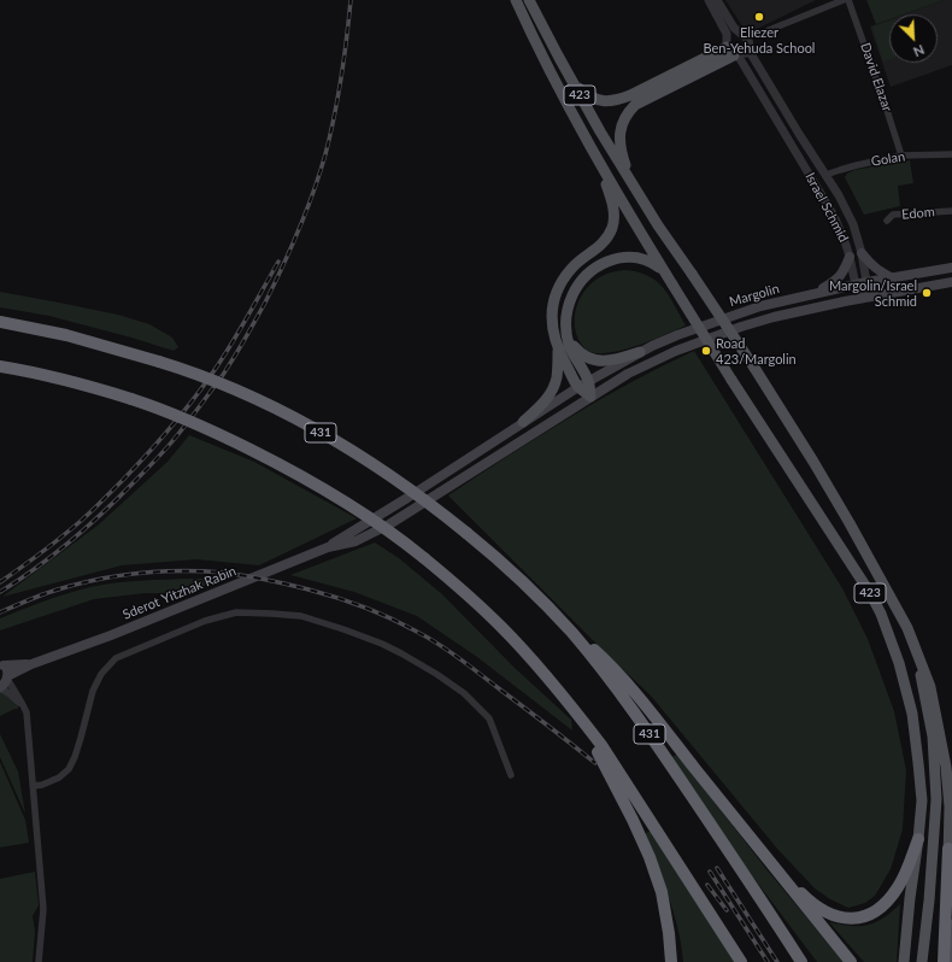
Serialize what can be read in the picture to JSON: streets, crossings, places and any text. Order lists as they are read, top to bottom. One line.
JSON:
{"streets":{"highway":["431"],"main road":["423","Margolin","Sderot Yitzhak Rabin"],"street":["David Elazar","Golan","Israel Schmid","Edom"]},"crossings":[["David Elazar","Golan"],["Golan","Israel Schmid"],["Israel Schmid","Margolin"],["Margolin","Sderot Yitzhak Rabin"]],"places":["Eliezer Ben-Yehuda School","Margolin/Israel Schmid","Road 423/Margolin"],"north":"bottom right"}
